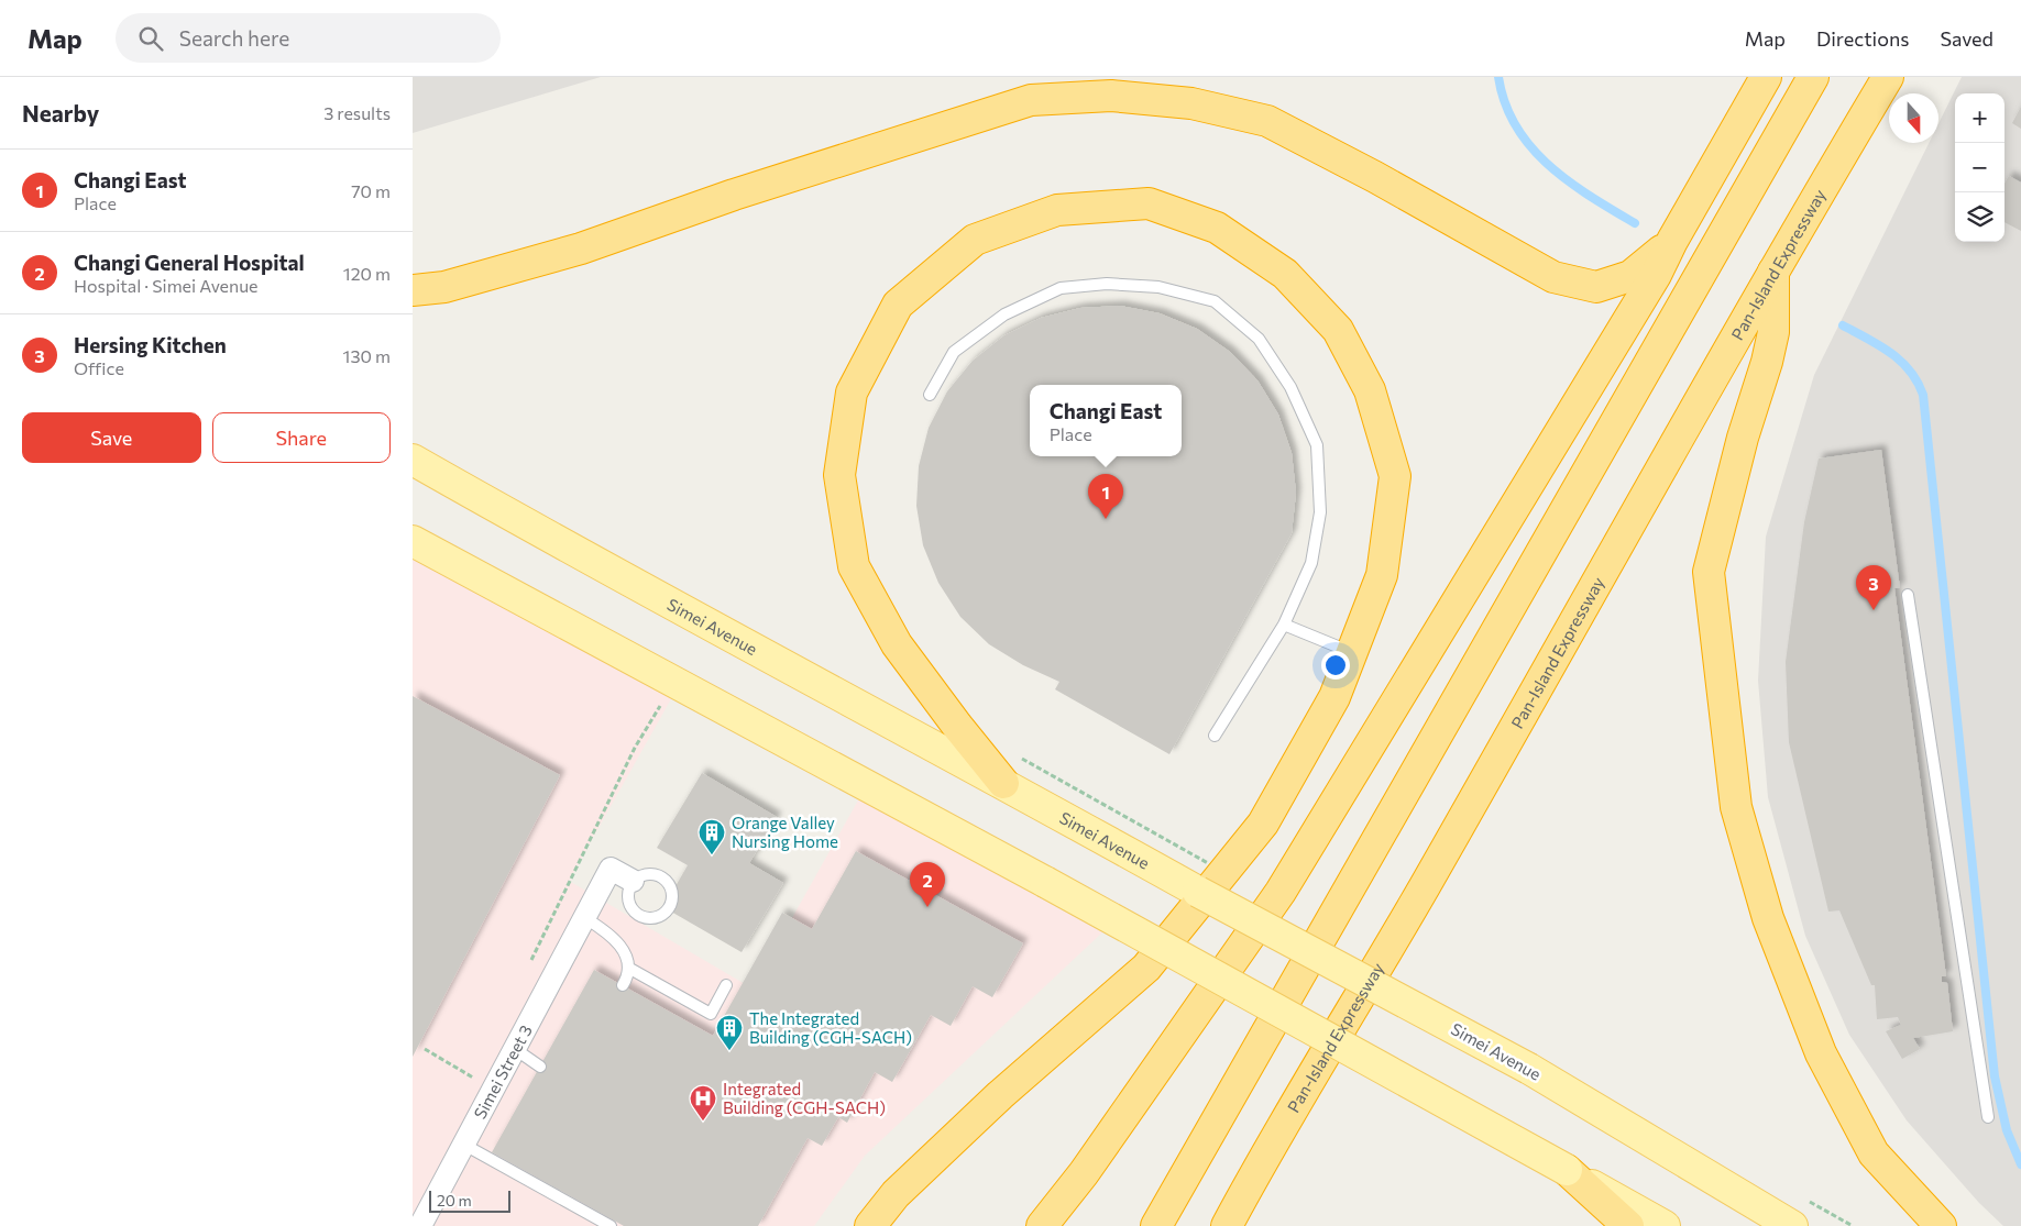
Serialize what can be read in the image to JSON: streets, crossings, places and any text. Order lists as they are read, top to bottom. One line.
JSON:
{"streets":{"highway":["Pan-Island Expressway"],"main road":["Simei Avenue"],"street":["Simei Street 3"]},"places":{"building":["Orange Valley Nursing Home","The Integrated Building (CGH-SACH)"],"hospital":["Integrated Building (CGH-SACH)"]},"scale_bar":"20 m","north":"bottom","page":{"header":"Map","search":"Search here","nav":["Map","Directions","Saved"],"heading":["Nearby","3 results"],"map_buttons":["+","−"],"list":[{"mark":"1","name":"Changi East","note":"Place","value":"70 m"},{"mark":"2","name":"Changi General Hospital","note":"Hospital · Simei Avenue","value":"120 m"},{"mark":"3","name":"Hersing Kitchen","note":"Office","value":"130 m"}],"popup":["Changi East","Place"],"buttons":["Save","Share"],"pins":["1","3","2"],"scale":"20 m"}}
